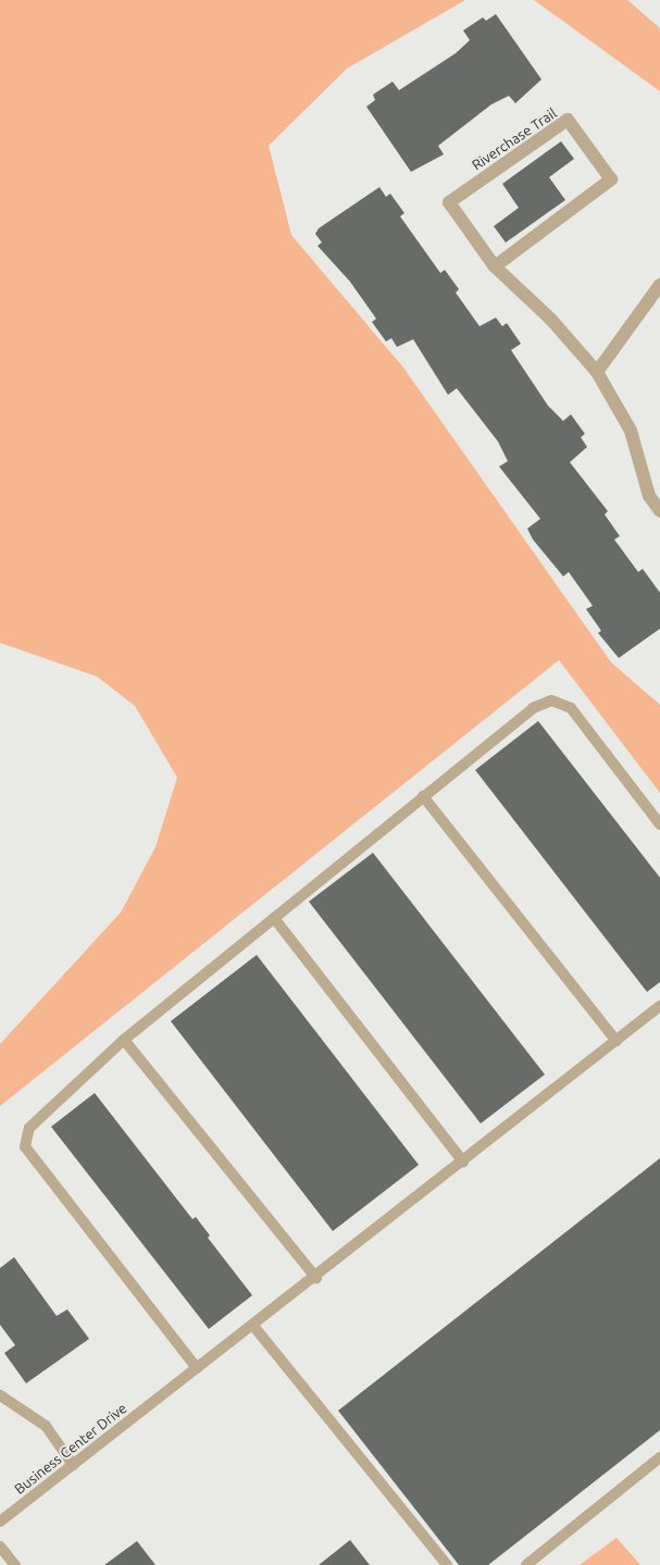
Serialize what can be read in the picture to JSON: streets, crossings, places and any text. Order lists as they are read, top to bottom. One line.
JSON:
{"streets":{"street":["Riverchase Trail"],"lane":["Business Center Drive"]}}
